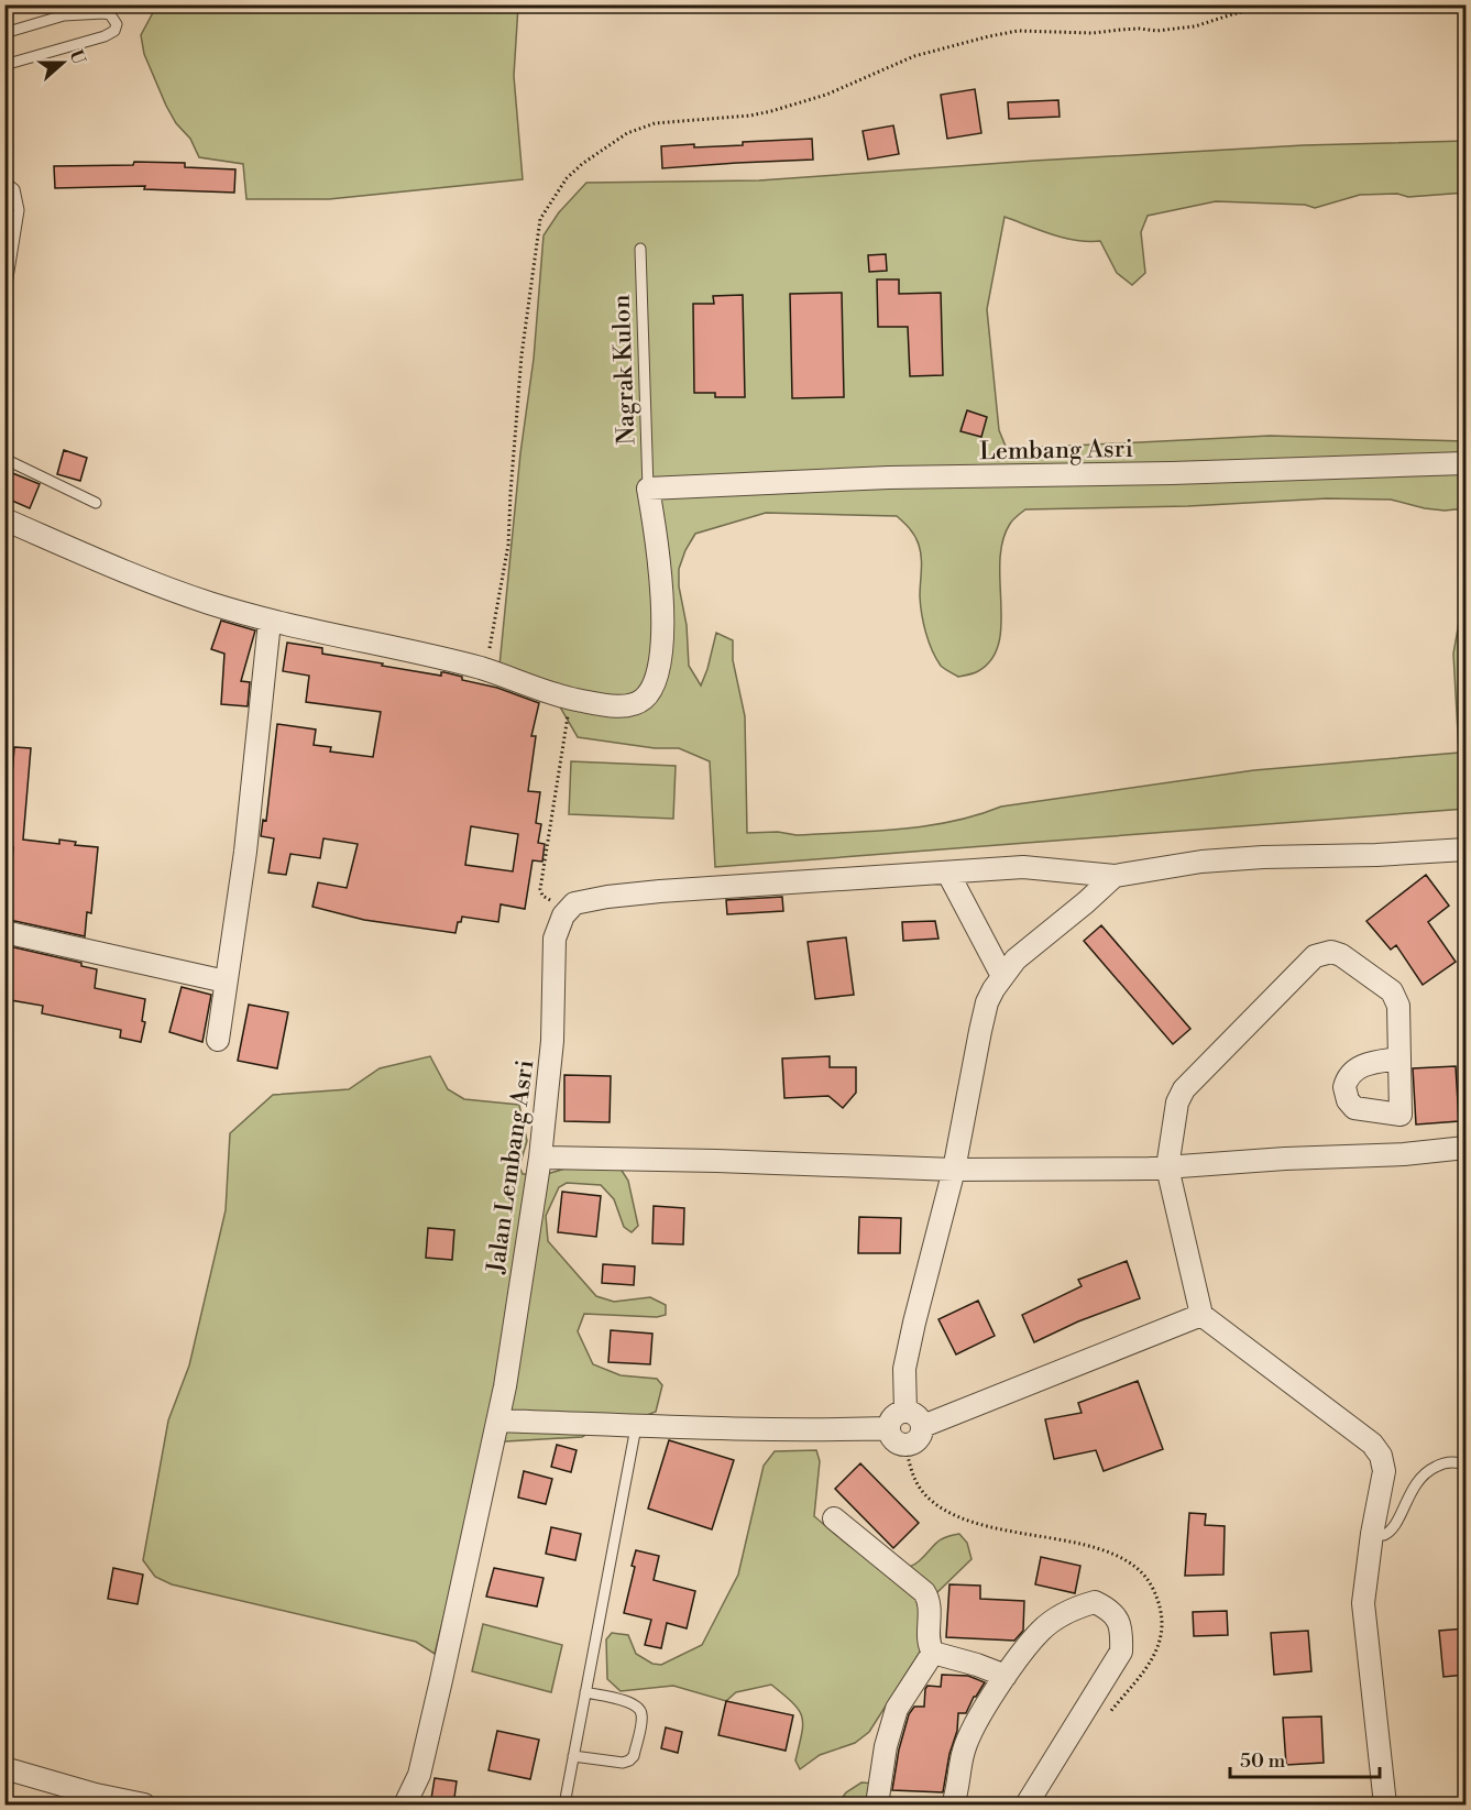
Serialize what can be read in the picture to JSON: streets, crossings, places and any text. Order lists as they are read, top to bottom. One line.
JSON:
{"streets":{"street":["Lembang Asri","Jalan Lembang Asri"],"lane":["Nagrak Kulon"]},"crossings":[["Nagrak Kulon","Lembang Asri"]],"scale_bar":"50 m","north":"right"}
